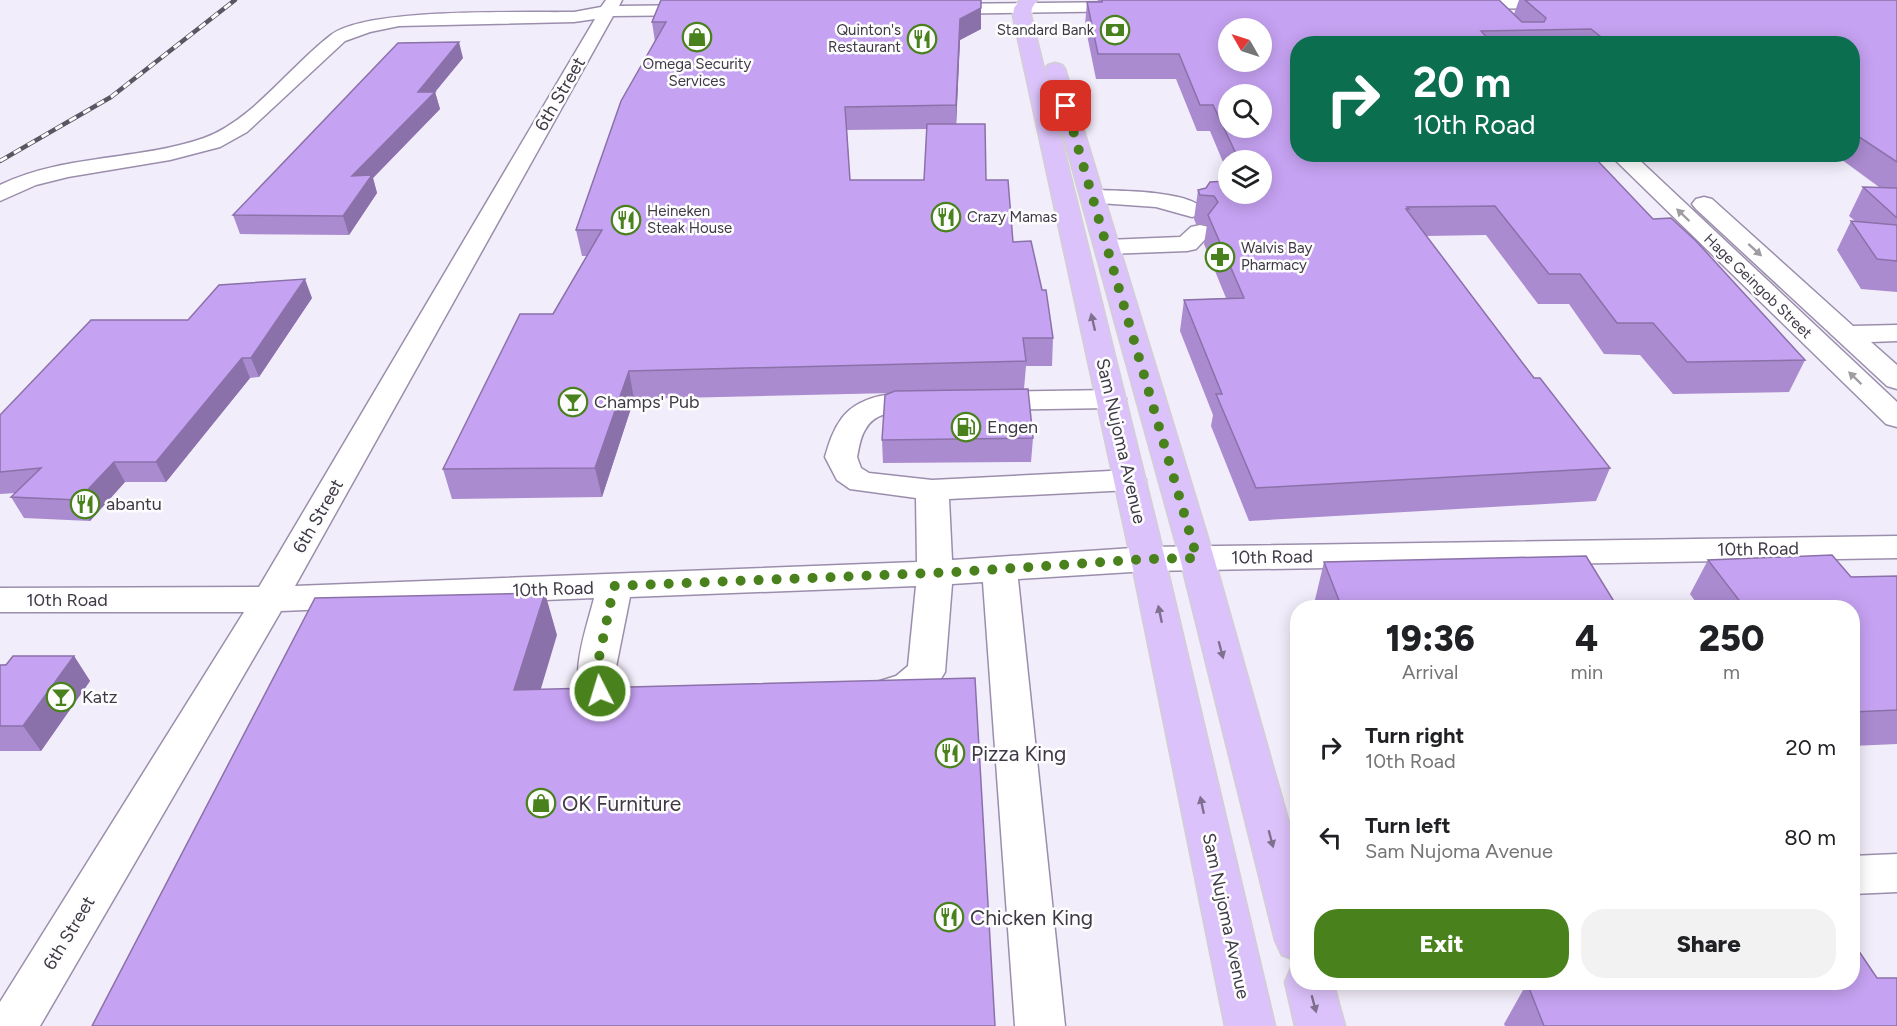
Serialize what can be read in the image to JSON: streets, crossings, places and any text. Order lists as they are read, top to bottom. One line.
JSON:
{"streets":{"main road":["Sam Nujoma Avenue"],"street":["6th Street","Hage Geingob Street","10th Road"]},"crossings":[["6th Street","10th Road"],["Sam Nujoma Avenue","10th Road"]],"places":{"bank":["Standard Bank"],"shop":["Omega Security Services","OK Furniture"],"restaurant":["Quinton's Restaurant","Crazy Mamas","Heineken Steak House","abantu","Pizza King","Chicken King"],"pharmacy":["Walvis Bay Pharmacy"],"bar":["Champs' Pub","Katz"],"fuel station":["Engen"]},"north":"top left","page":{"turn":["20 m","10th Road"],"eta":["19:36","Arrival","4","min","250","m"],"list":[{"name":"Turn right","note":"10th Road","value":"20 m"},{"name":"Turn left","note":"Sam Nujoma Avenue","value":"80 m"}],"buttons":["Exit","Share"]}}
